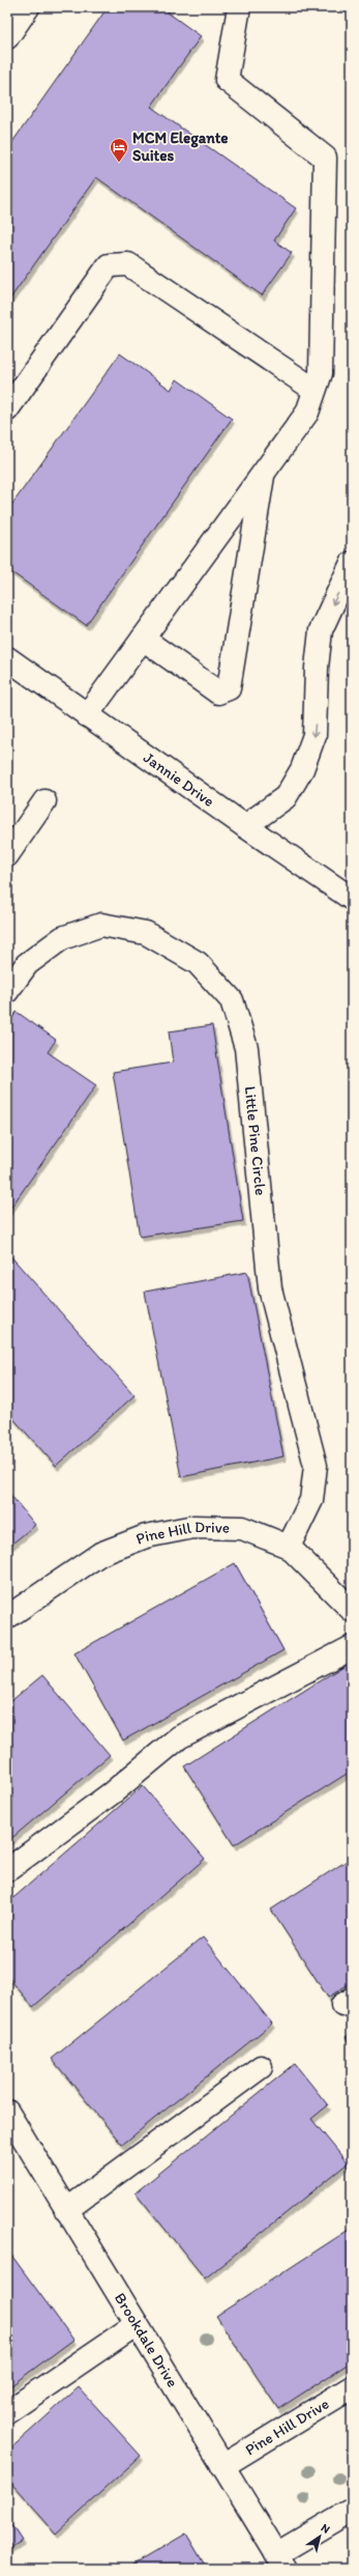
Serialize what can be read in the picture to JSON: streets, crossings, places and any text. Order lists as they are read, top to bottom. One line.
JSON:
{"streets":{"main road":["Jannie Drive","Little Pine Circle","Pine Hill Drive","Brookdale Drive"]},"crossings":[["Little Pine Circle","Pine Hill Drive"],["Pine Hill Drive","Brookdale Drive"]],"places":{"hotel":["MCM Elegante Suites"]},"north":"top right"}
